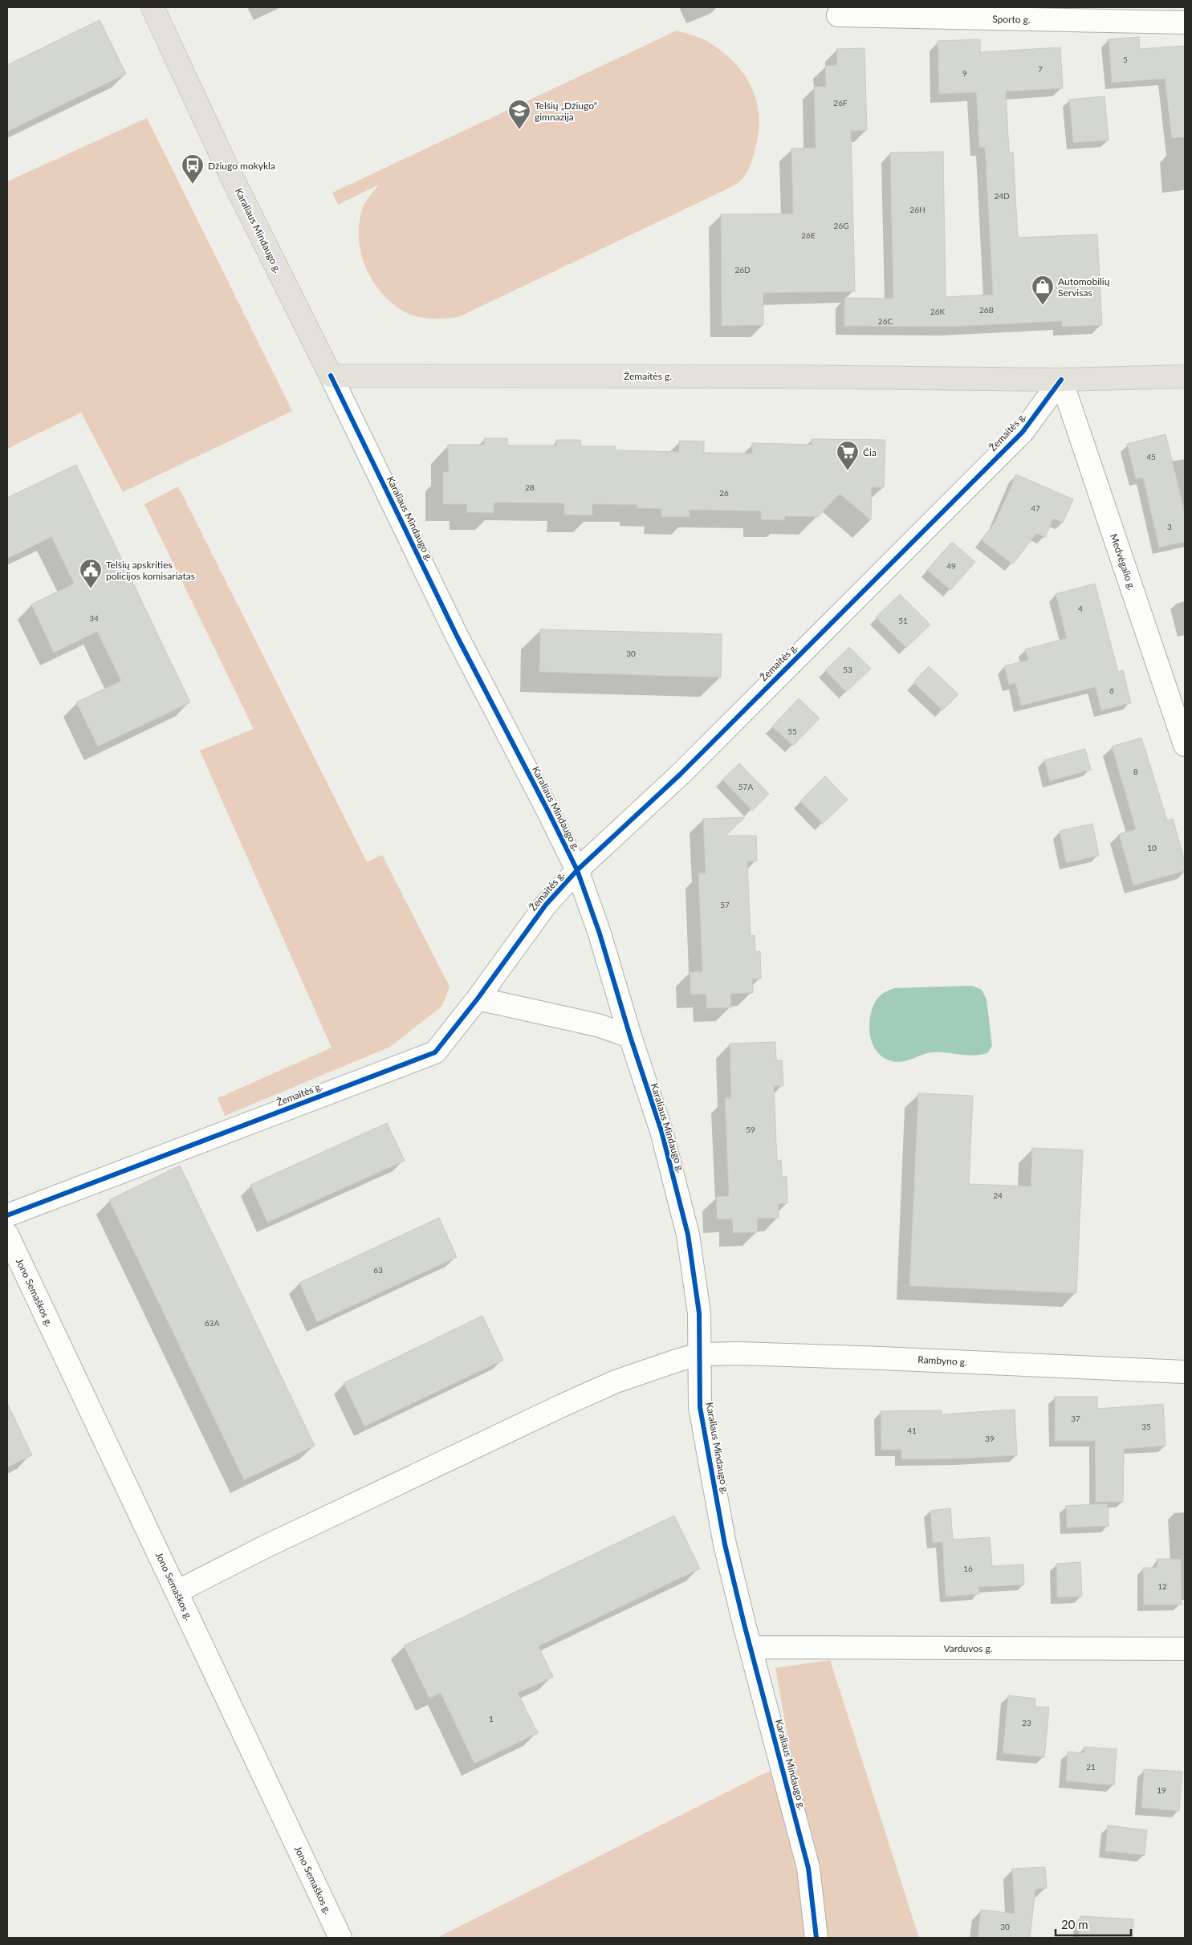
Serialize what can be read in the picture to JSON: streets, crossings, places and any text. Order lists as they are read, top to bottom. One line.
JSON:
{"streets":{"main road":["Karaliaus Mindaugo g.","Žemaitės g."],"street":["Sporto g.","Medvėgalio g.","Jono Semaškos g.","Rambyno g.","Varduvos g."]},"crossings":[["Karaliaus Mindaugo g.","Žemaitės g."],["Karaliaus Mindaugo g.","Rambyno g."],["Karaliaus Mindaugo g.","Varduvos g."],["Žemaitės g.","Medvėgalio g."],["Jono Semaškos g.","Rambyno g."]],"places":{"school or university":["Telšių „Džiugo“ gimnazija"],"bus stop":["Džiugo mokykla"],"shop":["Automobilių Servisas"],"supermarket":["Čia"],"public building":["Telšių apskrities policijos komisariatas"]},"house_numbers":["5","7","9","26F","24D","26H","26G","26E","26D","26B","26K","26C","45","28","26","47","3","49","4","34","51","30","53","6","55","8","57A","10","57","59","24","63","63A","37","35","41","39","16","12","1","23","21","19","30"],"scale_bar":"20 m"}
